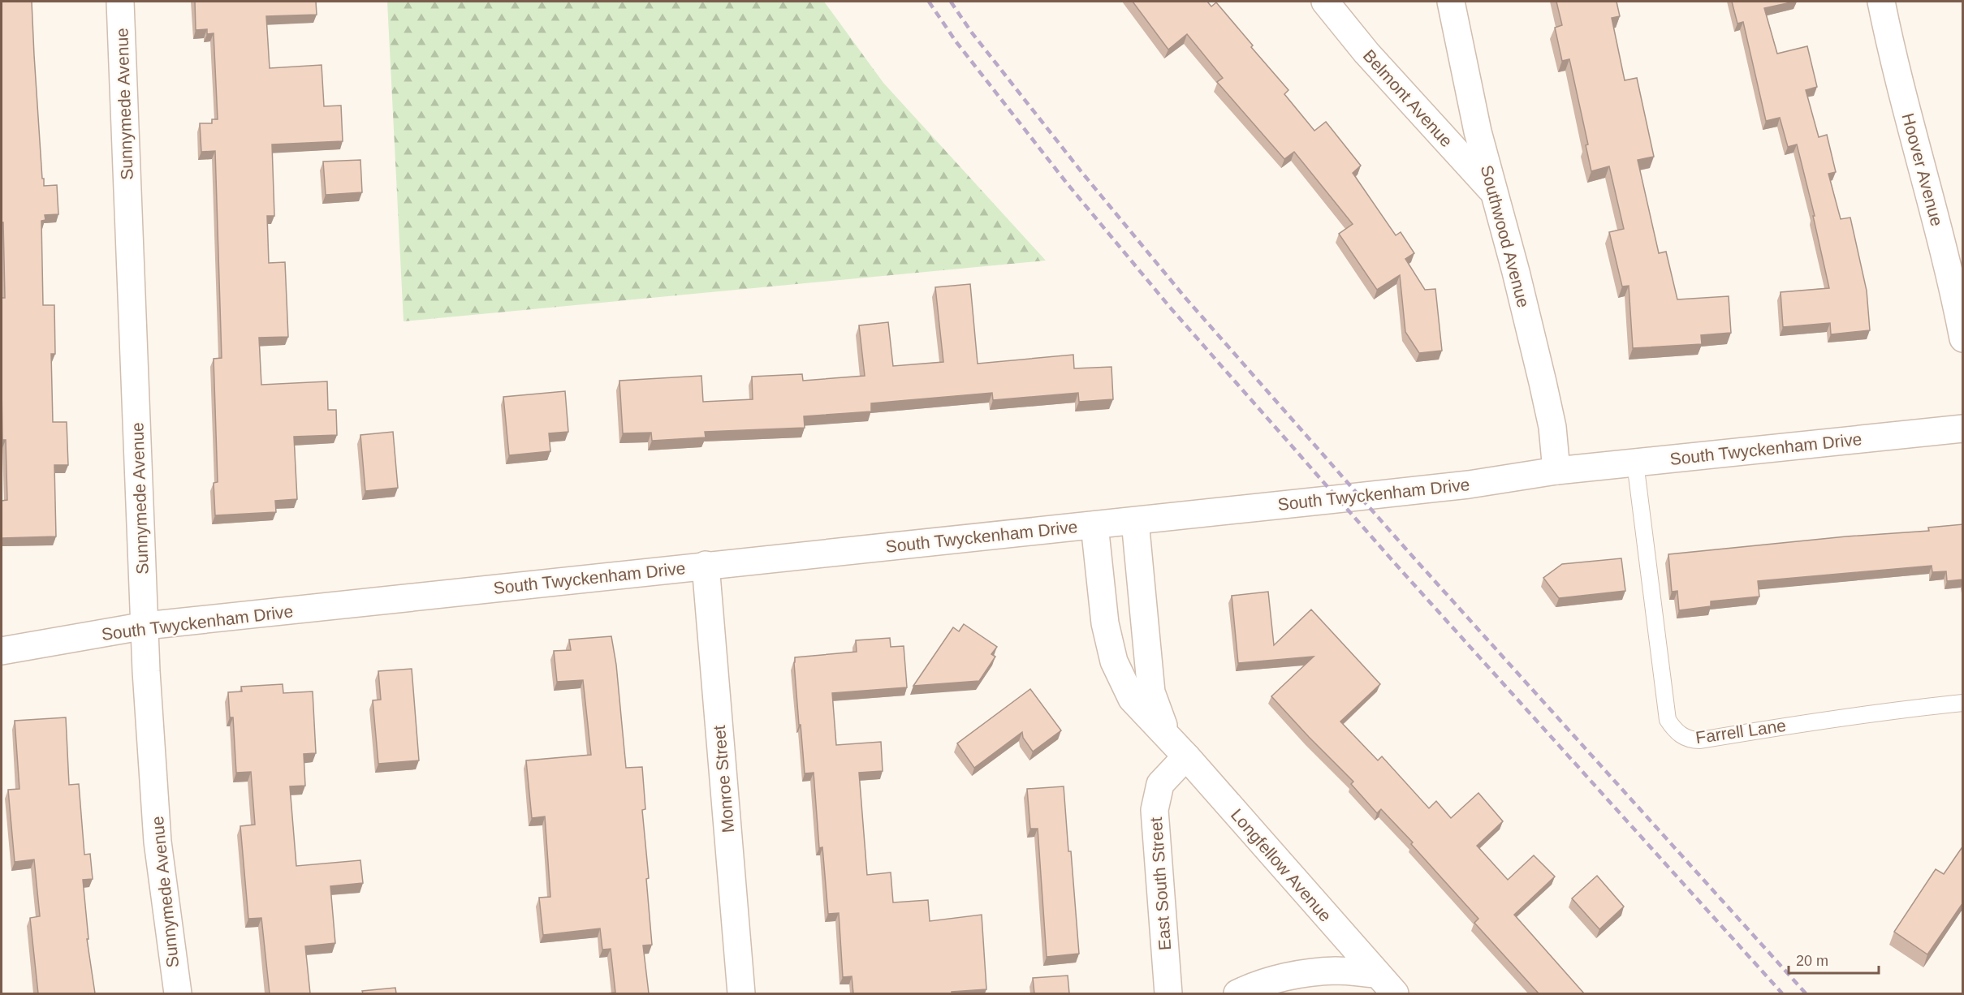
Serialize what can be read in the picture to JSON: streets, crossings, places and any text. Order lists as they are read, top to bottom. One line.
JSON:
{"streets":{"street":["Belmont Avenue","Sunnymede Avenue","Hoover Avenue","Southwood Avenue","South Twyckenham Drive","Monroe Street","Longfellow Avenue","East South Street"],"lane":["Farrell Lane"]},"crossings":[["Belmont Avenue","Southwood Avenue"],["Sunnymede Avenue","South Twyckenham Drive"],["Southwood Avenue","South Twyckenham Drive"],["South Twyckenham Drive","Farrell Lane"],["South Twyckenham Drive","Monroe Street"],["South Twyckenham Drive","Longfellow Avenue"],["Longfellow Avenue","East South Street"]],"scale_bar":"20 m"}
